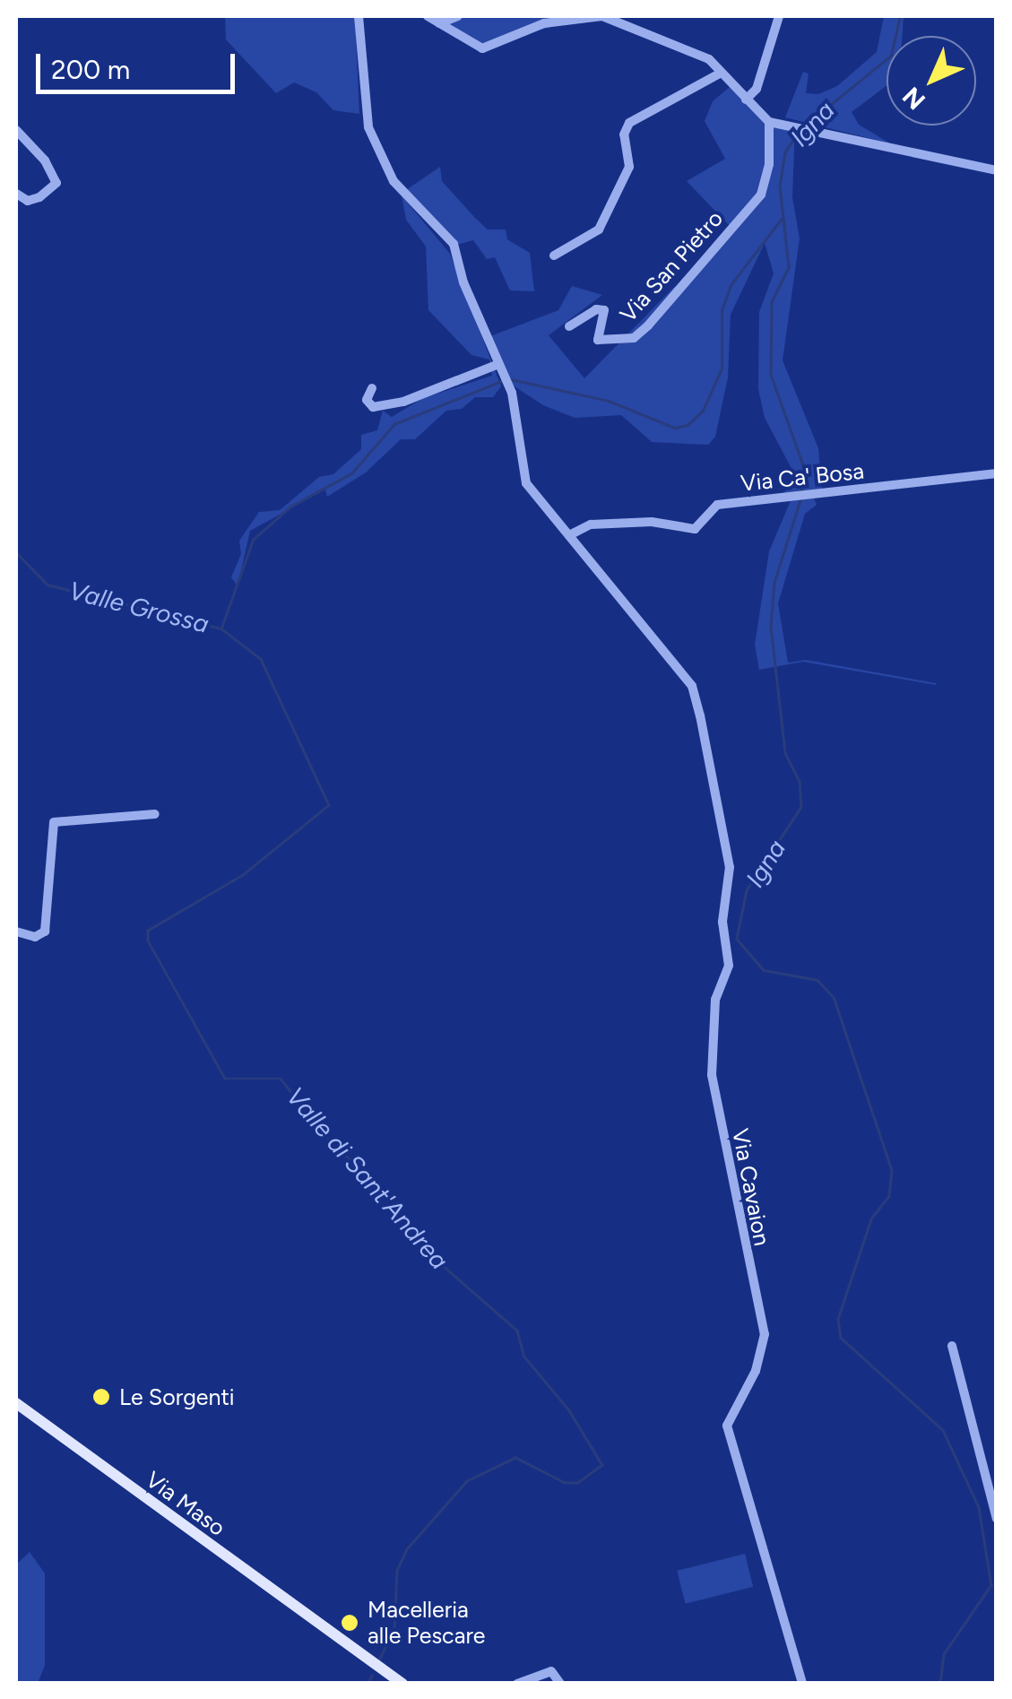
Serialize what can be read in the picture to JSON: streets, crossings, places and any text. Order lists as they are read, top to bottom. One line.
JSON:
{"streets":{"main road":["Via Maso"],"street":["Via San Pietro","Via Ca' Bosa","Via Cavaion"]},"crossings":[["Via Ca' Bosa","Via Cavaion"]],"water":["Igna","Valle Grossa","Valle di Sant'Andrea"],"places":["Le Sorgenti","Macelleria alle Pescare"],"scale_bar":"200 m","north":"bottom left"}
